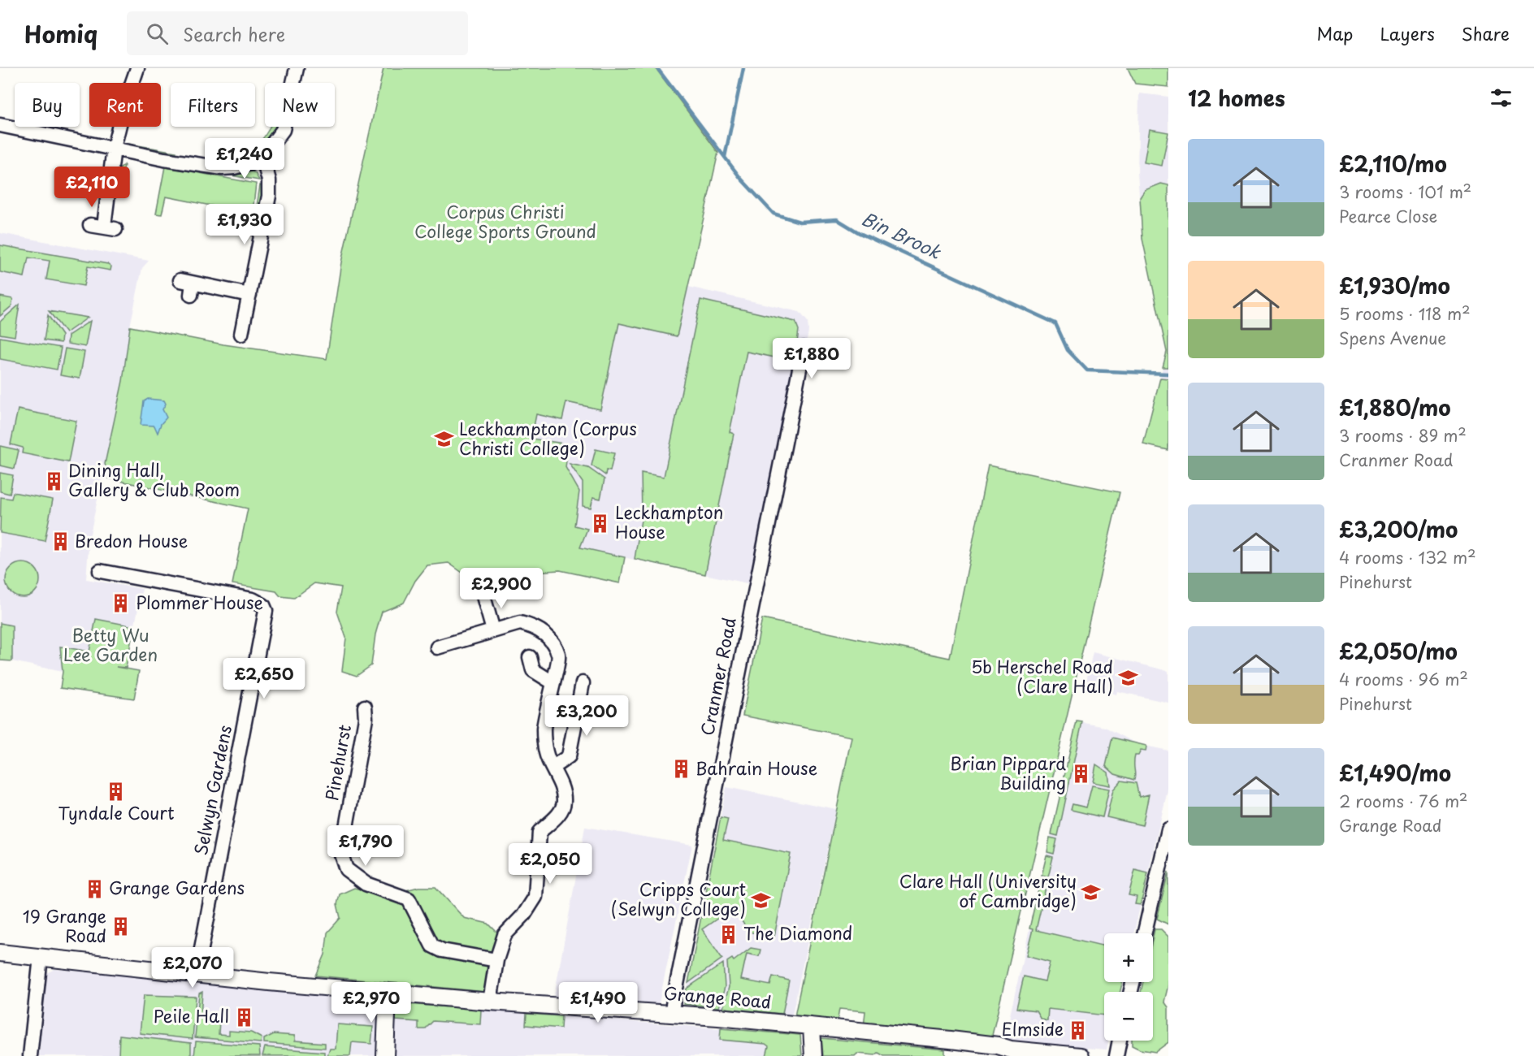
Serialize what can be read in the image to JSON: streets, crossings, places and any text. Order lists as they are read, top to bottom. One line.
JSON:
{"streets":{"street":["Cranmer Road","Pinehurst","Selwyn Gardens","Grange Road"]},"crossings":[["Cranmer Road","Grange Road"],["Selwyn Gardens","Grange Road"]],"water":["Bin Brook"],"parks":["Corpus Christi College Sports Ground","Betty Wu Lee Garden"],"places":{"school or university":["Leckhampton (Corpus Christi College)","5b Herschel Road (Clare Hall)","Clare Hall (University of Cambridge)","Cripps Court (Selwyn College)"],"building":["Dining Hall, Gallery & Club Room","Leckhampton House","Bredon House","Plommer House","Bahrain House","Brian Pippard Building","Tyndale Court","Grange Gardens","19 Grange Road","The Diamond","Peile Hall","Elmside"]},"page":{"header":"Homiq","search":"Search here","nav":["Map","Layers","Share"],"heading":"12 homes","chip":["Buy","Rent","Filters","New"],"list":[{"name":"£2,110/mo","note":"3 rooms · 101 m² · Pearce Close"},{"name":"£1,930/mo","note":"5 rooms · 118 m² · Spens Avenue"},{"name":"£1,880/mo","note":"3 rooms · 89 m² · Cranmer Road"},{"name":"£3,200/mo","note":"4 rooms · 132 m² · Pinehurst"},{"name":"£2,050/mo","note":"4 rooms · 96 m² · Pinehurst"},{"name":"£1,490/mo","note":"2 rooms · 76 m² · Grange Road"}],"price":["£1,240","£2,110","£1,930","£1,880","£2,900","£2,650","£3,200","£1,790","£2,050","£2,070","£2,970","£1,490"],"map_buttons":["+","−"]}}
